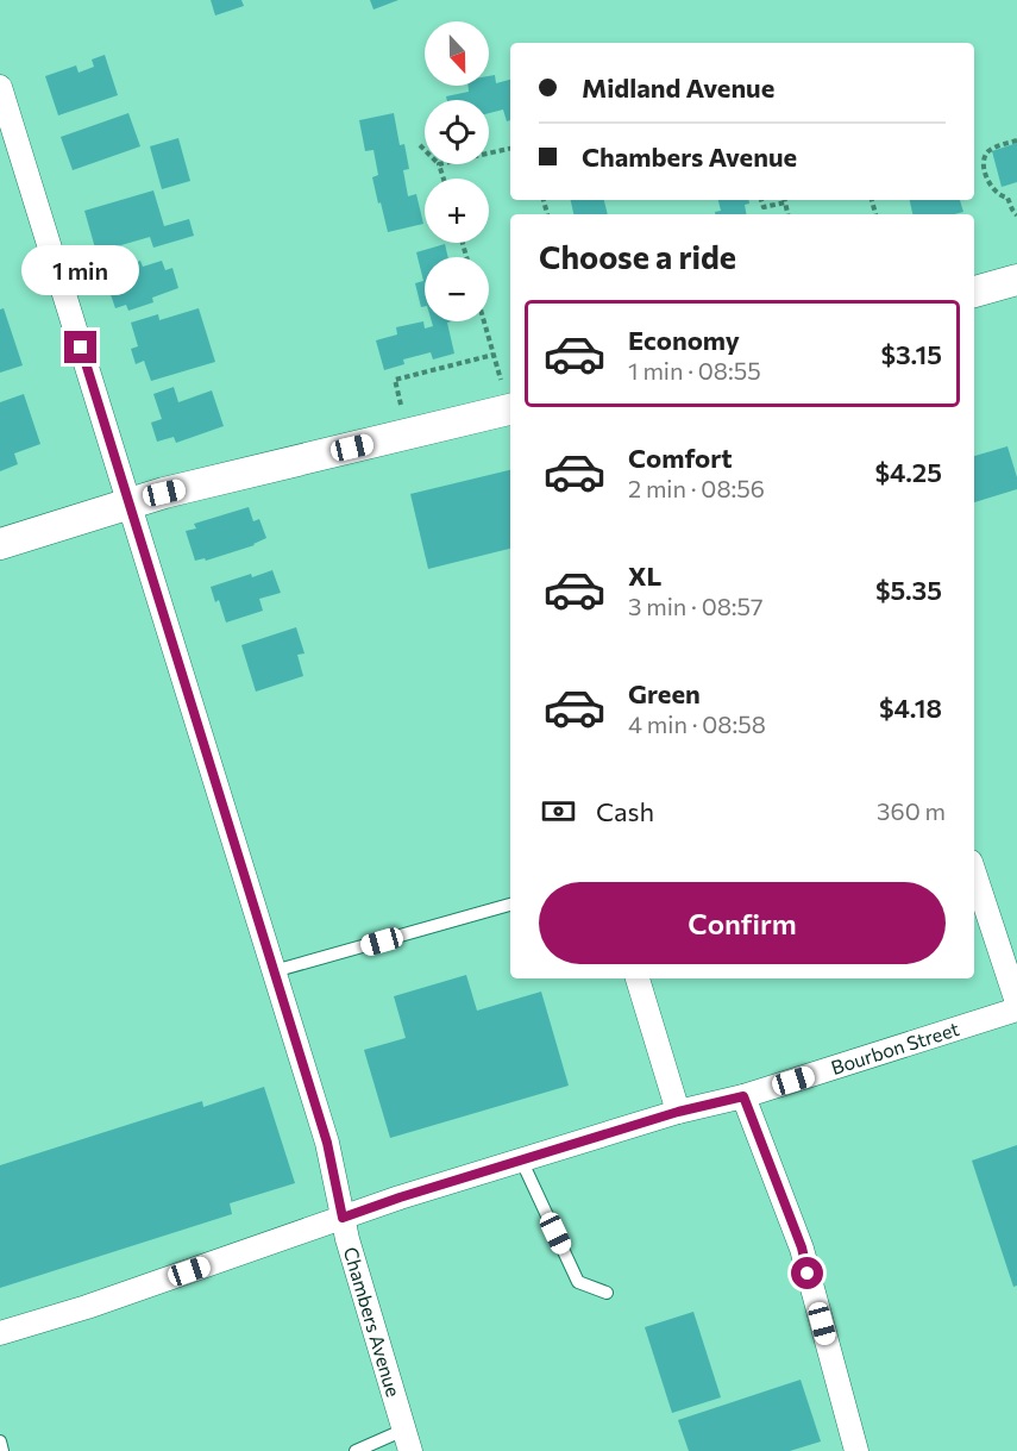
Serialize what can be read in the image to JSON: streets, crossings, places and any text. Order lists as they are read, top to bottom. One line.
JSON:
{"streets":{"street":["Bourbon Street","Chambers Avenue"]},"crossings":[["Bourbon Street","Chambers Avenue"]],"north":"bottom","page":{"map_buttons":["+","−"],"banner":["Midland Avenue","Chambers Avenue"],"heading":"Choose a ride","bubble":"1 min","list":[{"name":"Economy","note":"1 min · 08:55","value":"$3.15"},{"name":"Comfort","note":"2 min · 08:56","value":"$4.25"},{"name":"XL","note":"3 min · 08:57","value":"$5.35"},{"name":"Green","note":"4 min · 08:58","value":"$4.18"}],"pay":["Cash","360 m"],"buttons":"Confirm"}}
